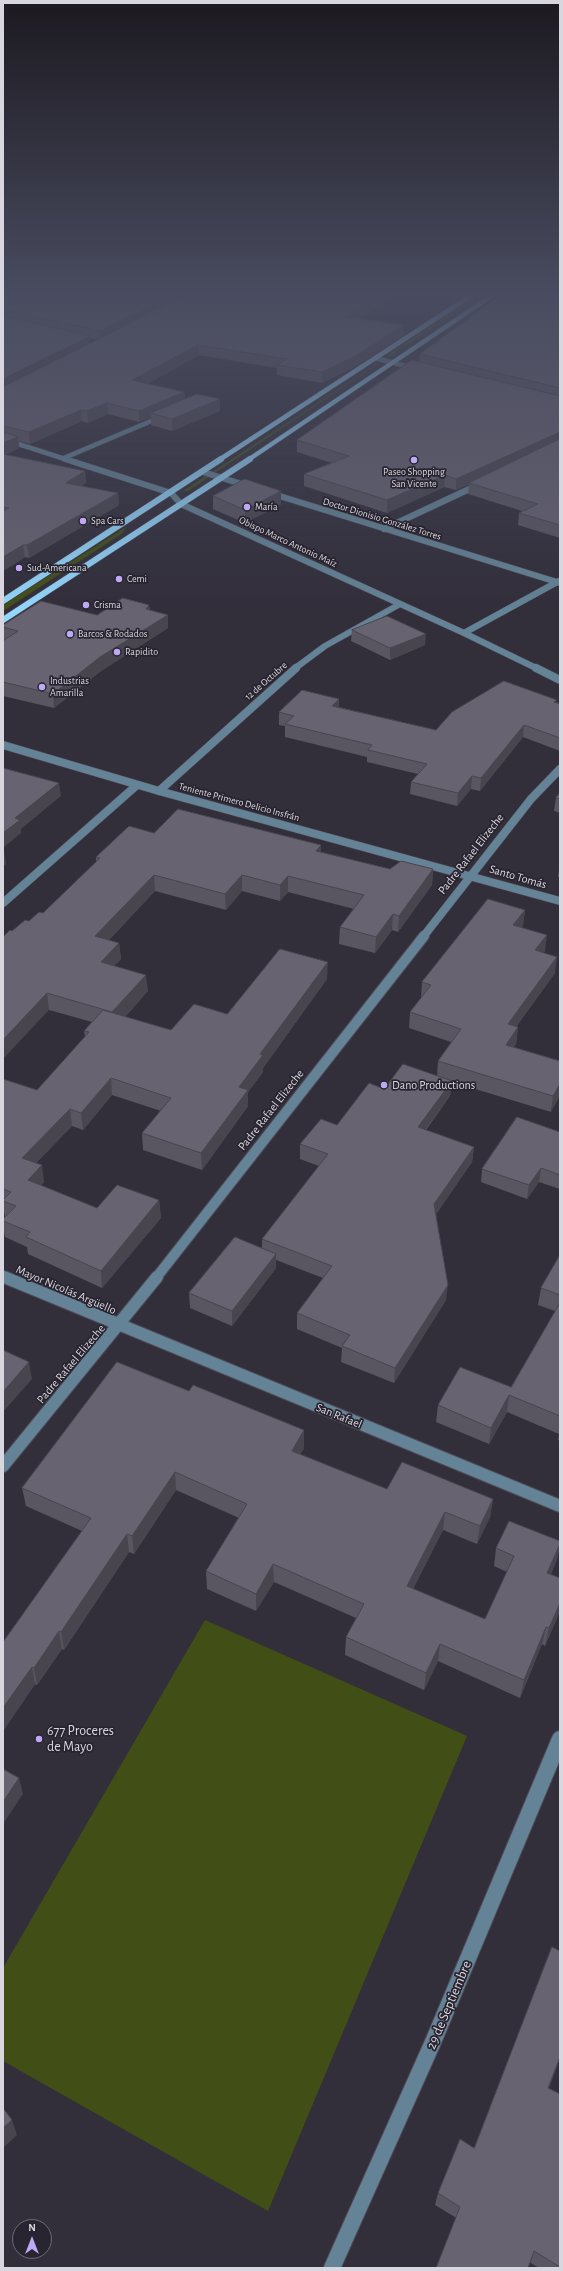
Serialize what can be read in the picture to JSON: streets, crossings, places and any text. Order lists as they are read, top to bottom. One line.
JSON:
{"streets":{"street":["Doctor Dionisio González Torres","Obispo Marco Antonio Maíz","12 de Octubre","Teniente Primero Delicio Insfrán","Padre Rafael Elizeche","Santo Tomás","Mayor Nicolás Argüello","San Rafael","29 de Septiembre"]},"crossings":[["Obispo Marco Antonio Maíz","12 de Octubre"],["12 de Octubre","Teniente Primero Delicio Insfrán"],["Teniente Primero Delicio Insfrán","Padre Rafael Elizeche"],["Teniente Primero Delicio Insfrán","Santo Tomás"],["Padre Rafael Elizeche","Santo Tomás"],["Padre Rafael Elizeche","Mayor Nicolás Argüello"],["Padre Rafael Elizeche","San Rafael"],["Mayor Nicolás Argüello","San Rafael"]],"places":["Paseo Shopping San Vicente","María","Spa Cars","Sud-Americana","Cemi","Crisma","Barcos & Rodados","Rapidito","Industrias Amarilla","Dano Productions","677 Proceres de Mayo"],"north":"top"}
